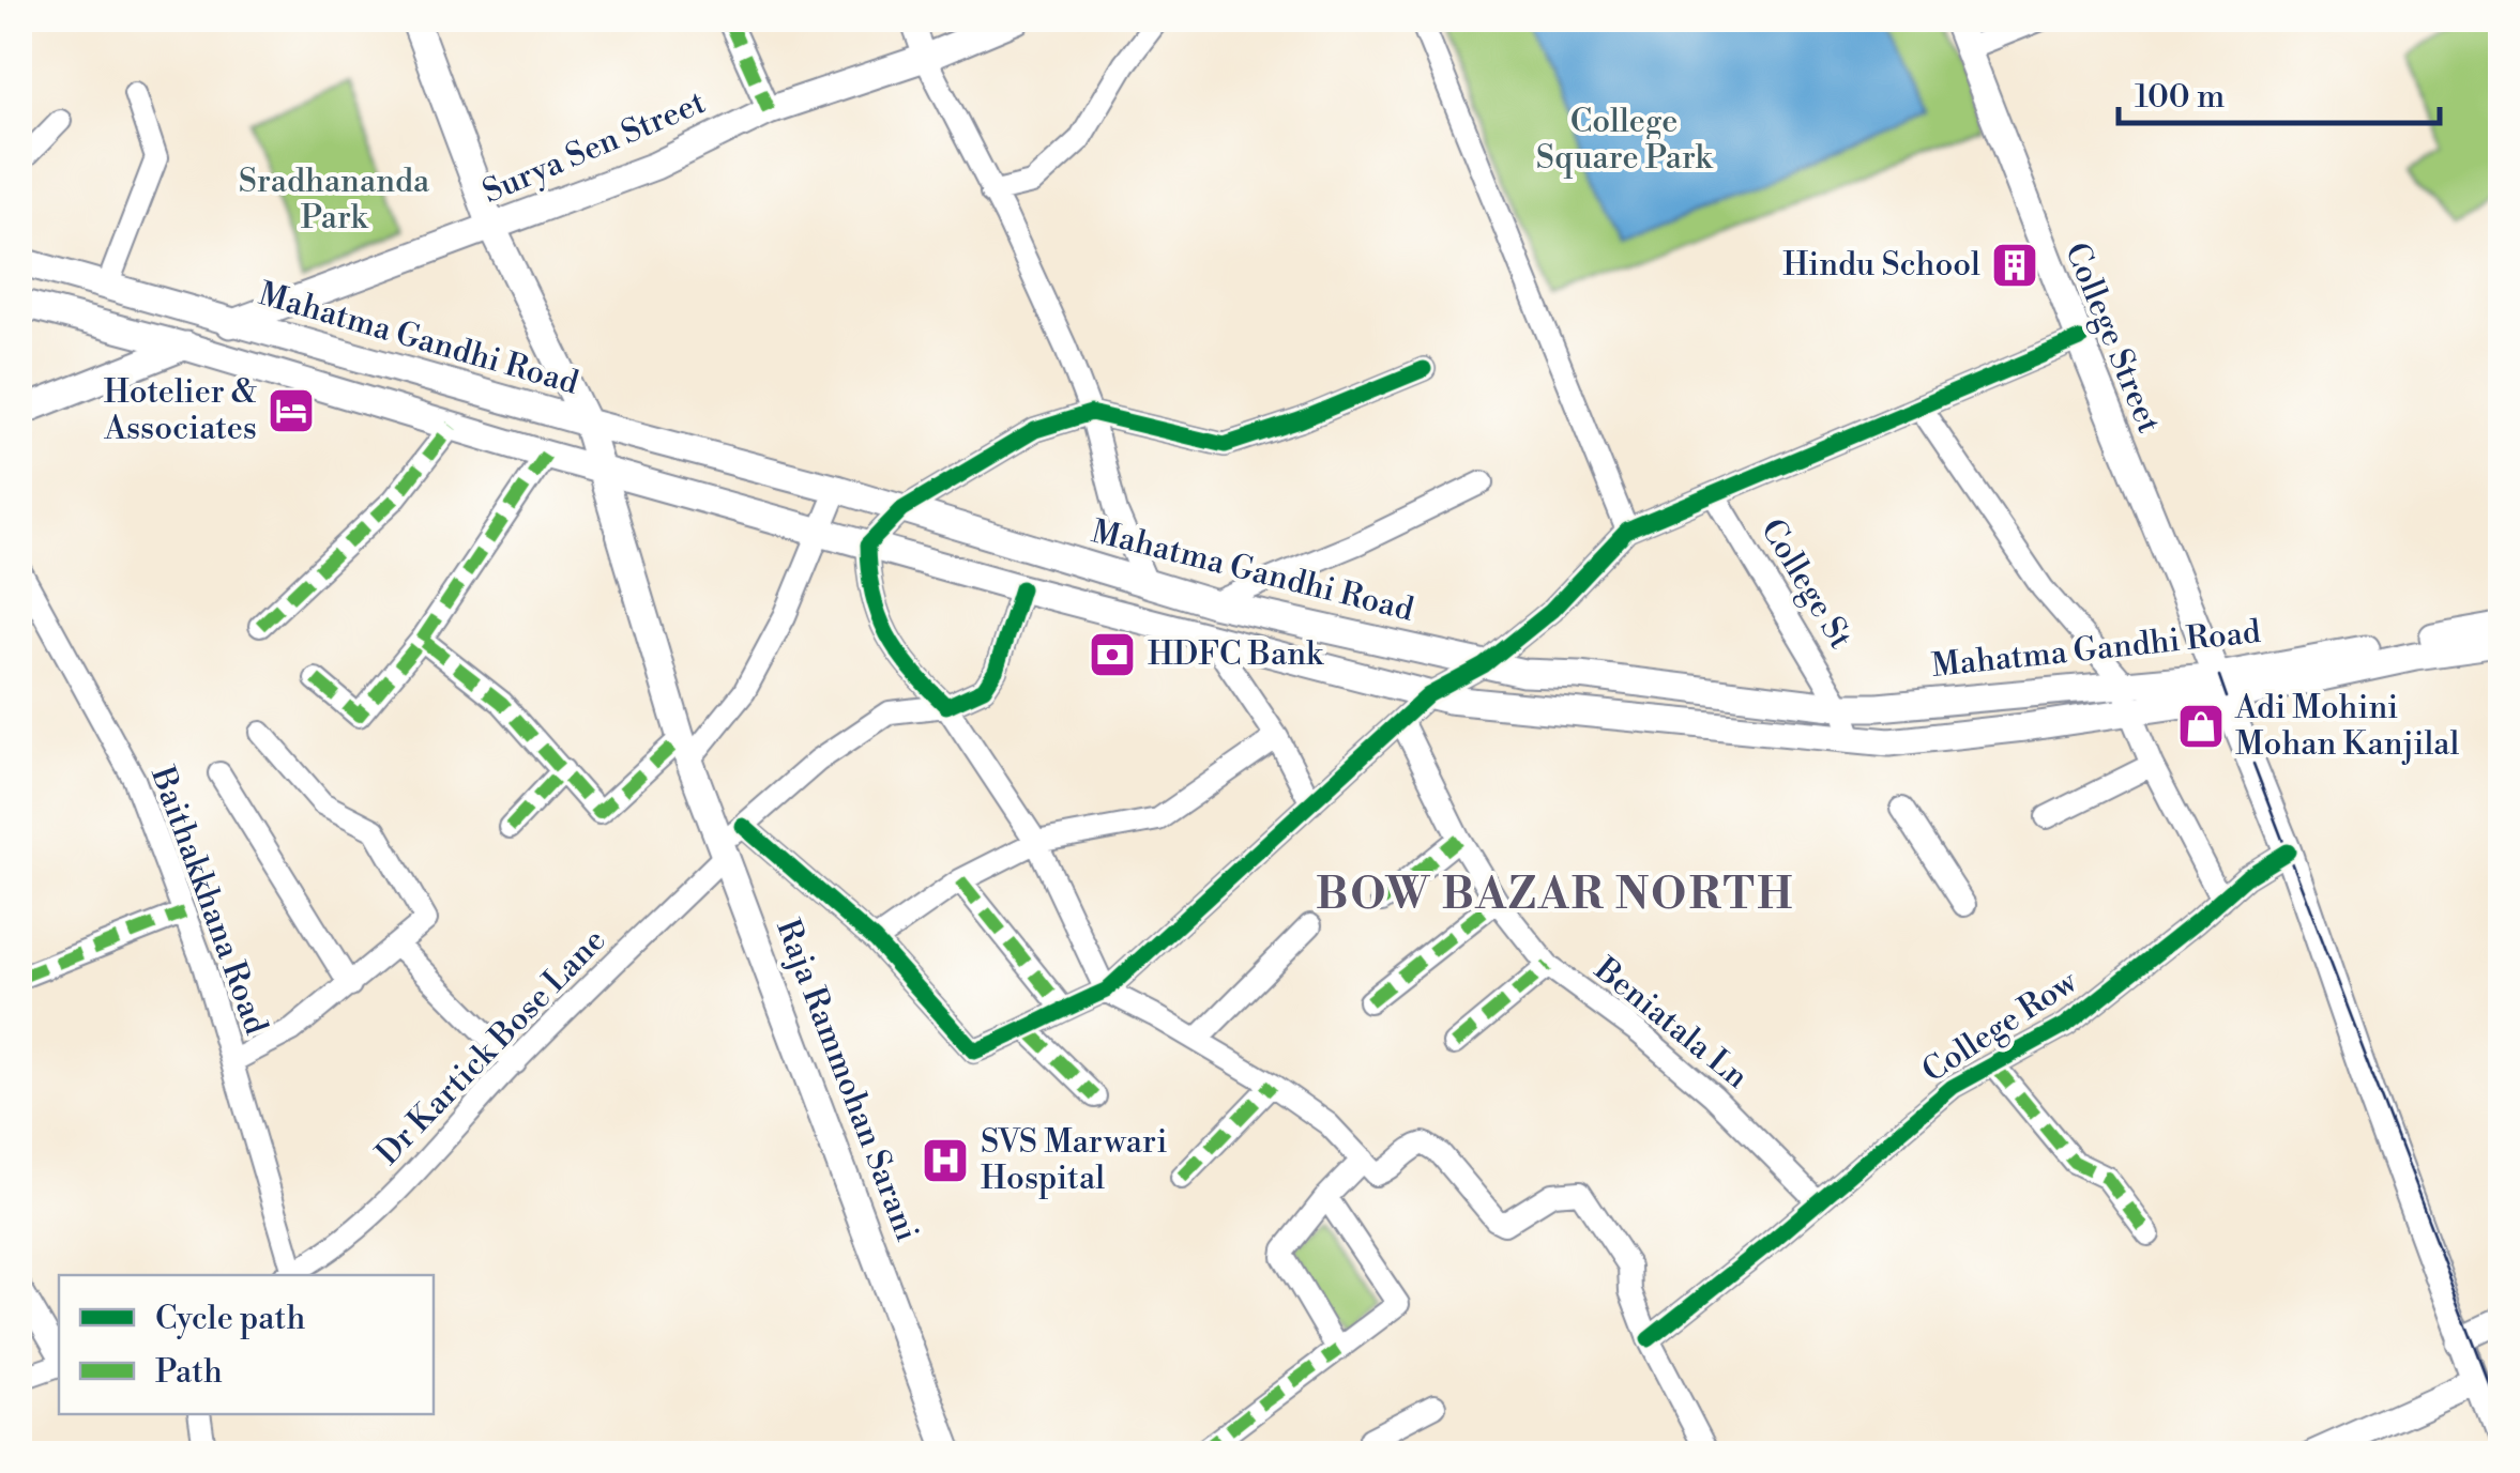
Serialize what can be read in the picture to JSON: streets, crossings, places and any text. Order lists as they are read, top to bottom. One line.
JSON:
{"streets":{"main road":["Surya Sen Street","College Street","Mahatma Gandhi Road","Raja Rammohan Sarani"],"street":["College St","Baithakkhana Road","Beniatala Ln","College Row","Dr Kartick Bose Lane"]},"crossings":[["Surya Sen Street","Mahatma Gandhi Road"],["Surya Sen Street","Raja Rammohan Sarani"],["College Street","Mahatma Gandhi Road"],["College Street","College Row"],["Mahatma Gandhi Road","College St"],["Mahatma Gandhi Road","Raja Rammohan Sarani"],["Baithakkhana Road","Dr Kartick Bose Lane"],["Beniatala Ln","College Row"],["Dr Kartick Bose Lane","Raja Rammohan Sarani"]],"districts":["BOW BAZAR NORTH"],"parks":["College Square Park","Sradhananda Park"],"places":{"building":["Hindu School"],"hotel":["Hotelier & Associates"],"bank":["HDFC Bank"],"shop":["Adi Mohini Mohan Kanjilal"],"hospital":["SVS Marwari Hospital"]},"legend":["Cycle path","Path"],"scale_bar":"100 m"}
